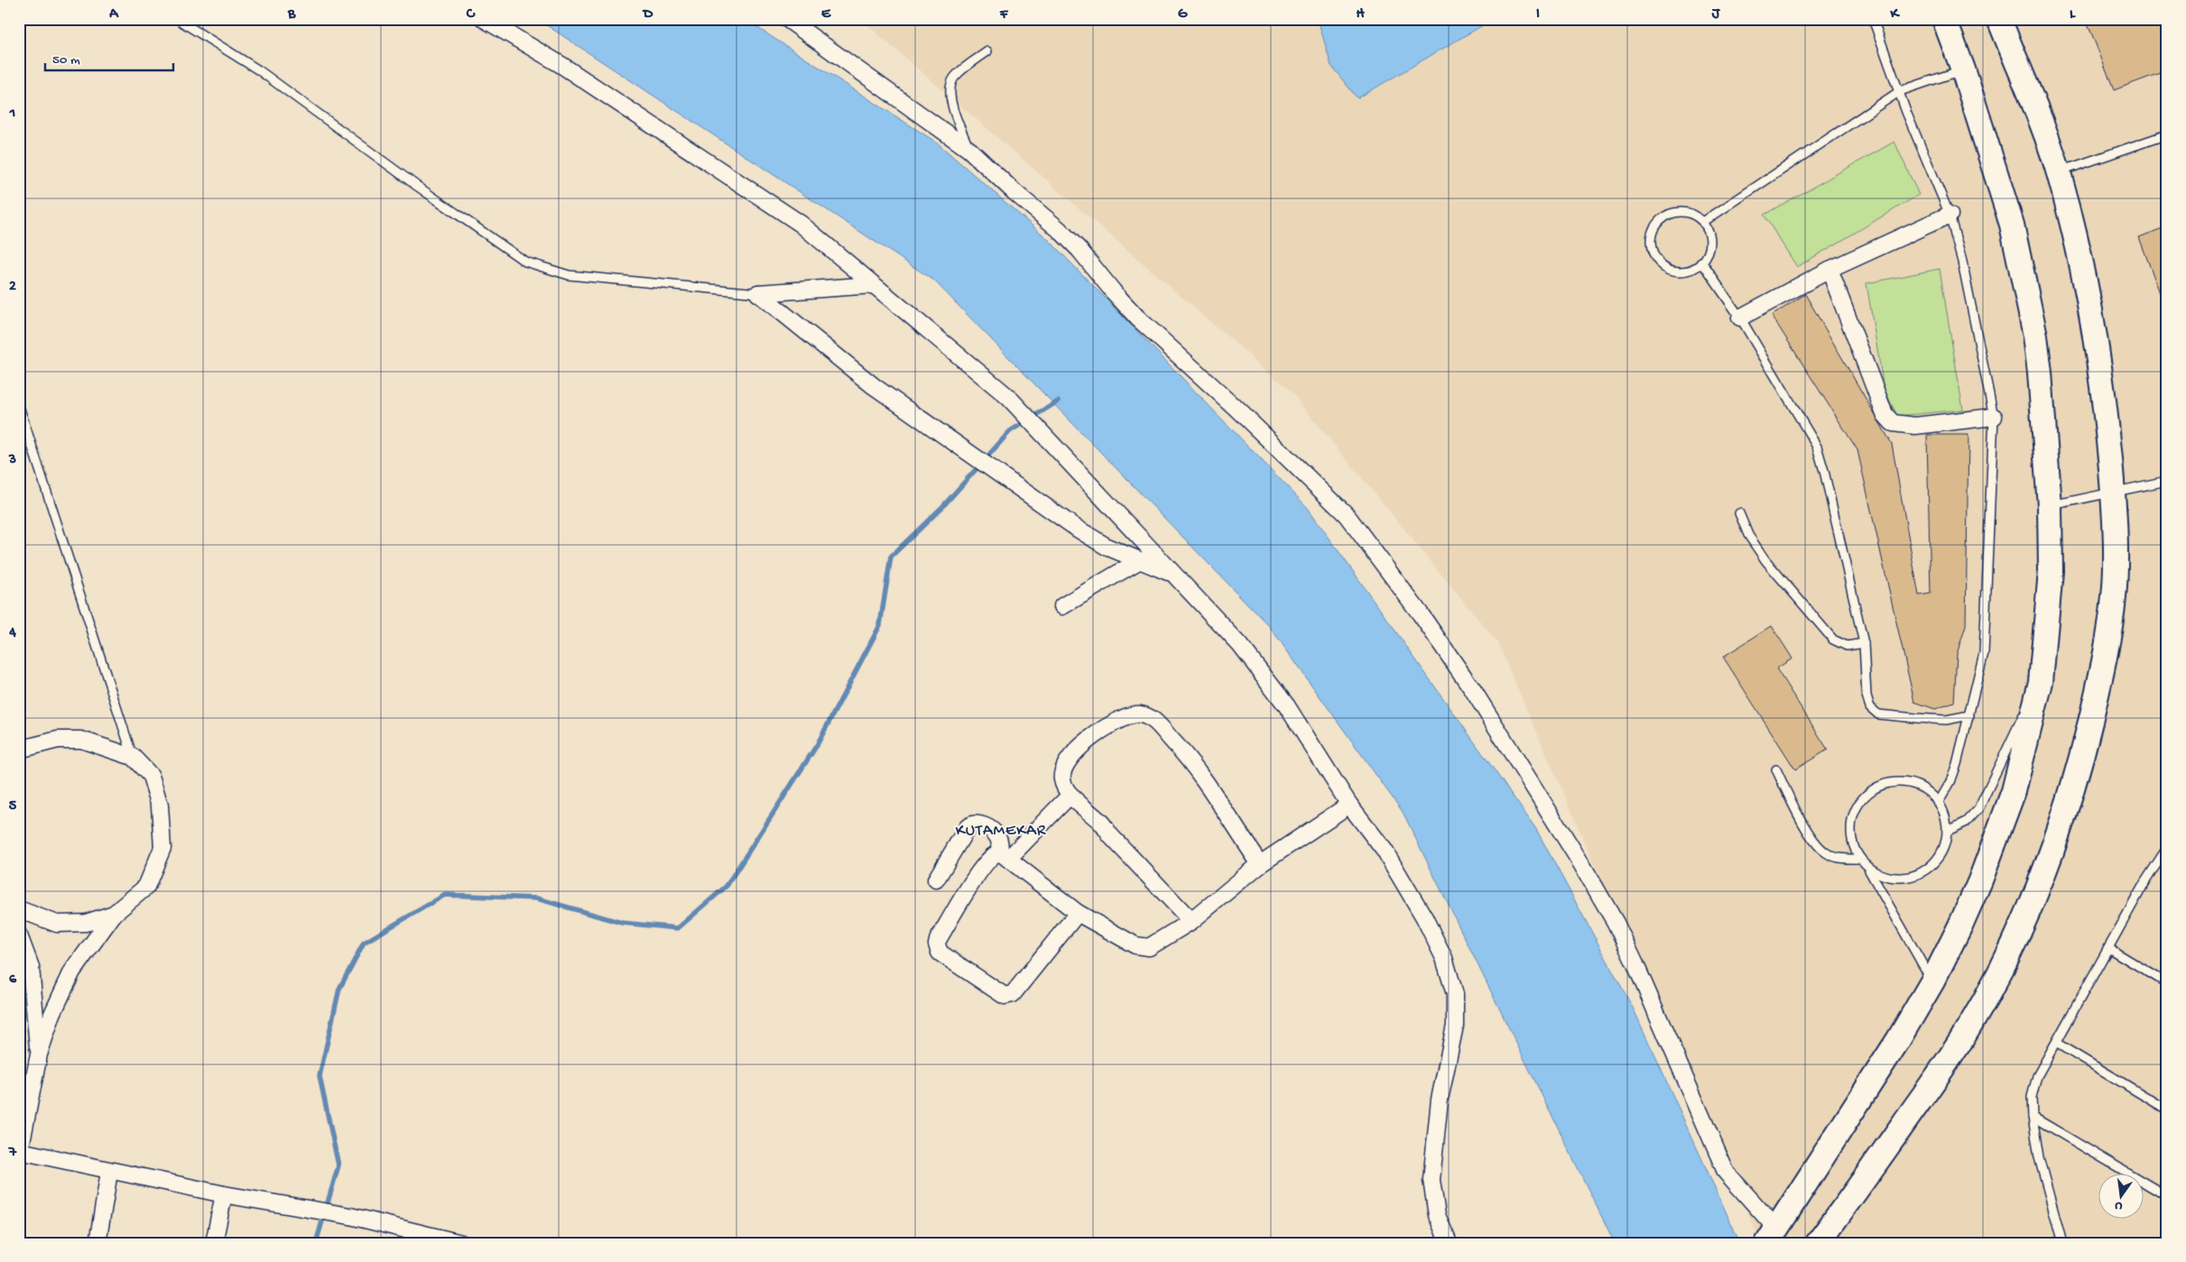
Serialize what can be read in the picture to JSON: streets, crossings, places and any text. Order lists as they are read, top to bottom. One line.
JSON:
{"districts":["KUTAMEKAR"],"scale_bar":"50 m","north":"bottom","grid":{"columns":["A","B","C","D","E","F","G","H","I","J","K","L"],"rows":["1","2","3","4","5","6","7"]}}
